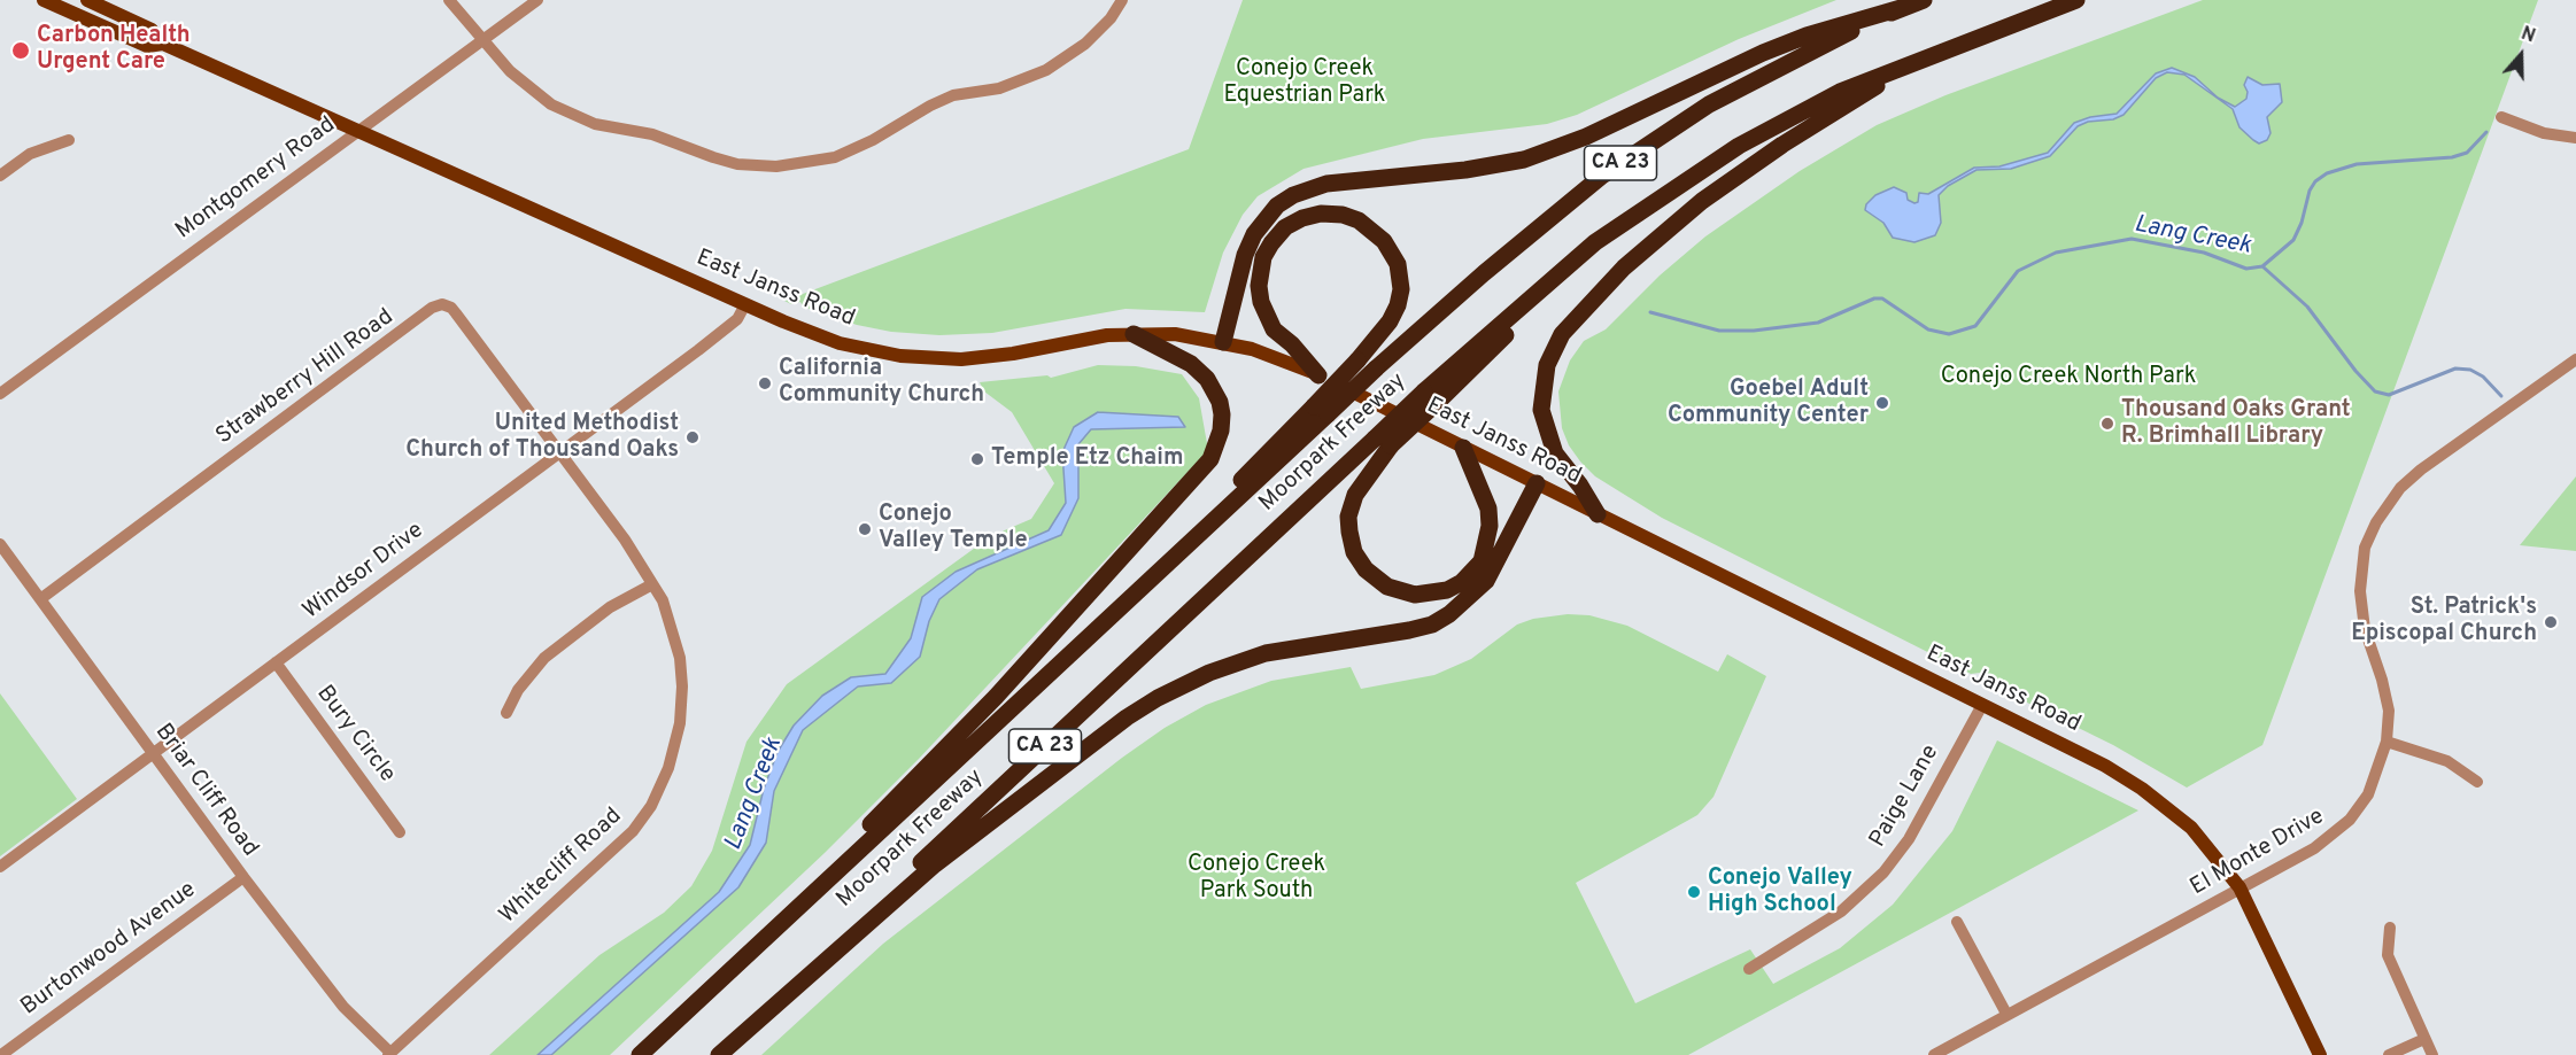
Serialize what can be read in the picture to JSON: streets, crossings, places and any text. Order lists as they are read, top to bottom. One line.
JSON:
{"streets":{"highway":["CA 23","Moorpark Freeway"],"main road":["East Janss Road"],"street":["Montgomery Road","Strawberry Hill Road","Windsor Drive","Bury Circle","Briar Cliff Road","Paige Lane","El Monte Drive","Whitecliff Road","Burtonwood Avenue"]},"crossings":[["Montgomery Road","East Janss Road"],["East Janss Road","Windsor Drive"],["East Janss Road","Paige Lane"],["East Janss Road","El Monte Drive"],["Strawberry Hill Road","Windsor Drive"],["Strawberry Hill Road","Briar Cliff Road"],["Strawberry Hill Road","Whitecliff Road"],["Windsor Drive","Bury Circle"],["Windsor Drive","Briar Cliff Road"],["Windsor Drive","Whitecliff Road"],["Briar Cliff Road","Whitecliff Road"],["Briar Cliff Road","Burtonwood Avenue"]],"water":["Lang Creek"],"parks":["Conejo Creek Equestrian Park","Conejo Creek North Park","Conejo Creek Park South"],"places":["Carbon Health Urgent Care","California Community Church","Goebel Adult Community Center","Thousand Oaks Grant R. Brimhall Library","United Methodist Church of Thousand Oaks","Temple Etz Chaim","Conejo Valley Temple","St. Patrick's Episcopal Church","Conejo Valley High School"],"north":"top"}
